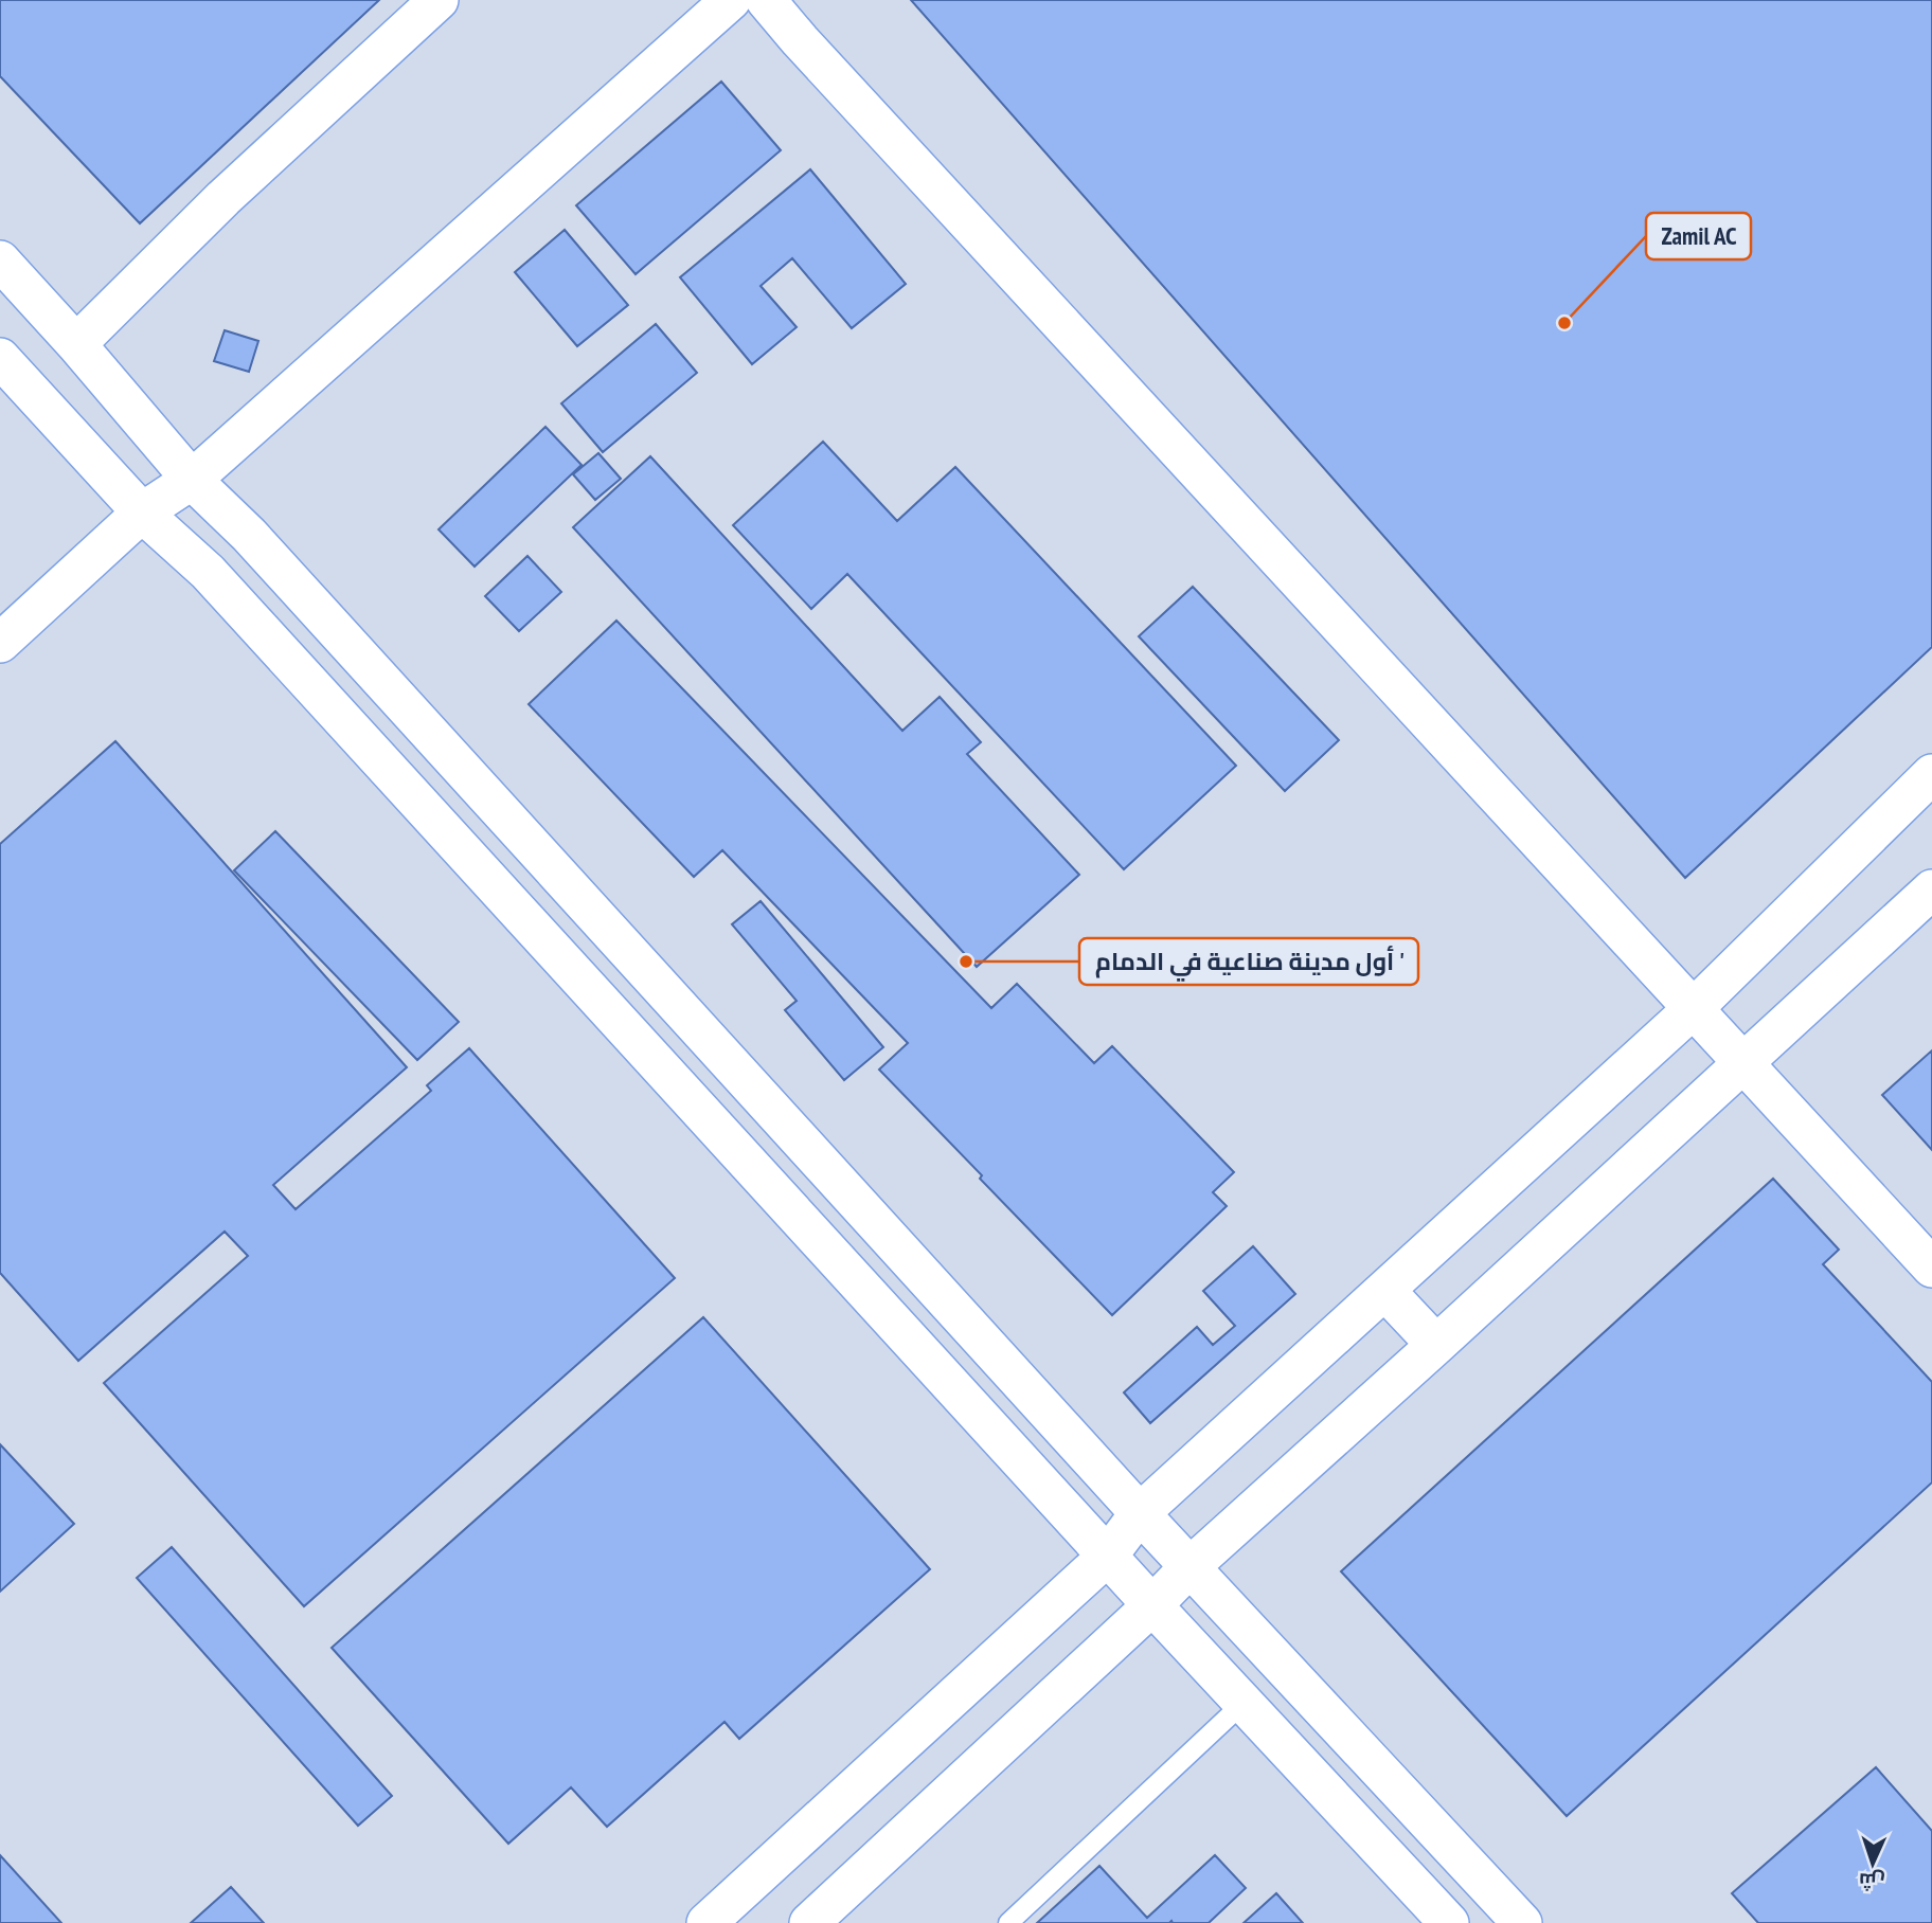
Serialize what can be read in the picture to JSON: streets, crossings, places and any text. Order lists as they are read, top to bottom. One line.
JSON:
{"places":["Zamil AC","أول مدينة صناعية في الدمام '"],"north":"bottom"}
